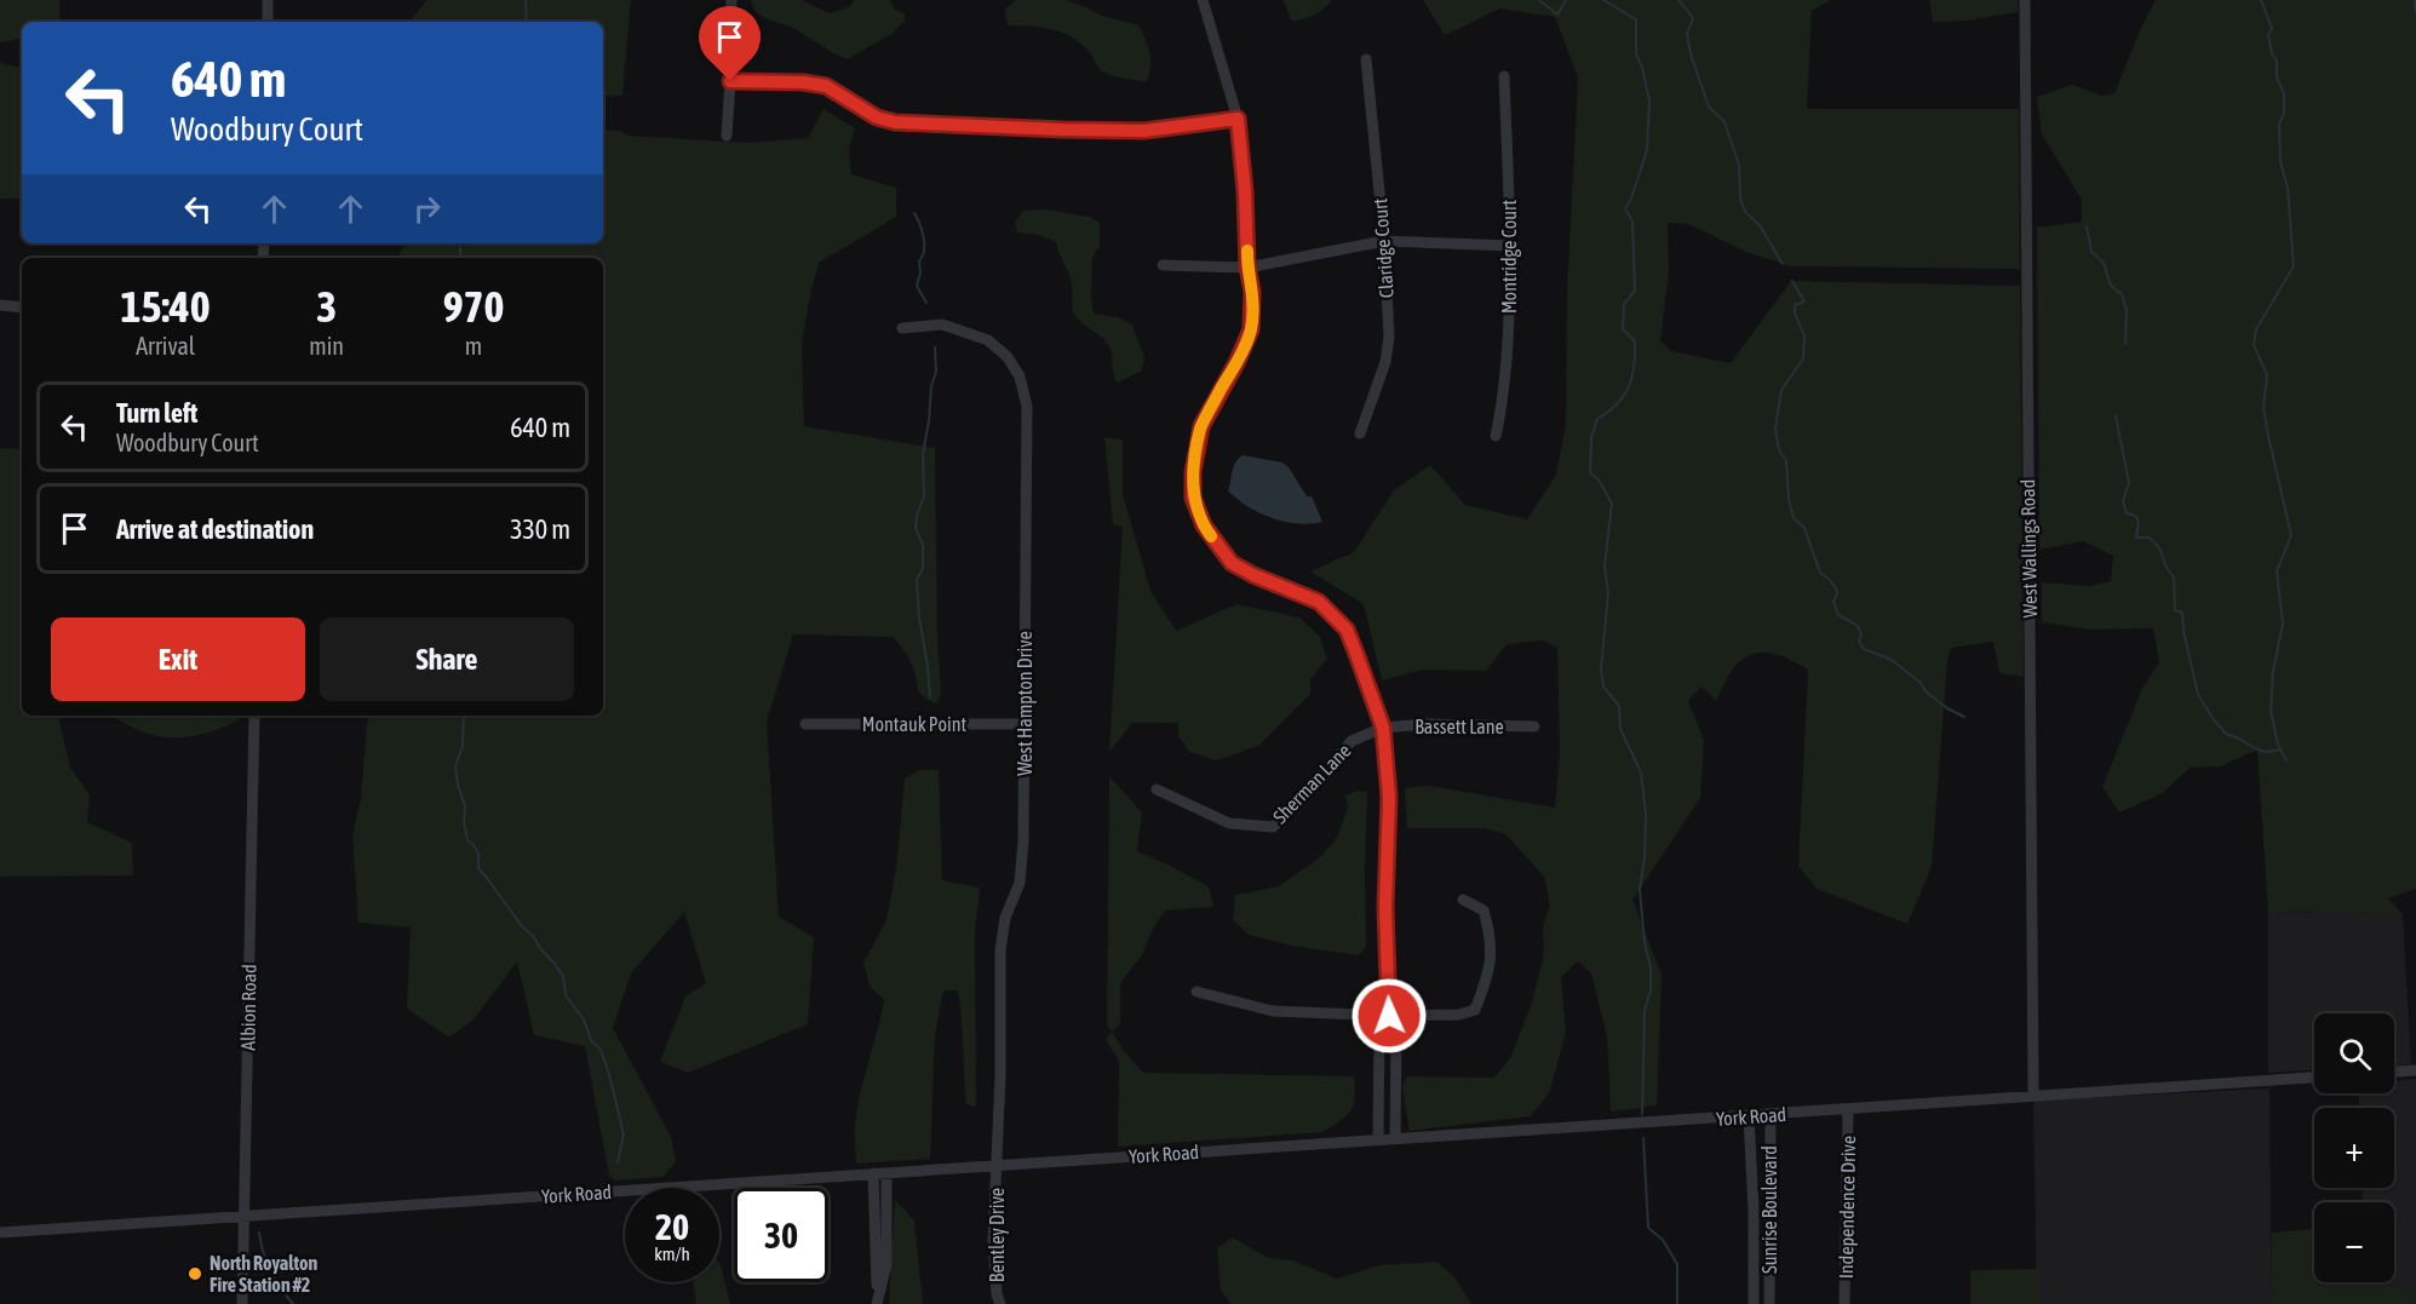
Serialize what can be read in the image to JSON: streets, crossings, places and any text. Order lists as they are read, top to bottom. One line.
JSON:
{"streets":{"street":["Claridge Court","Montridge Court","West Wallings Road","West Hampton Drive","Montauk Point","Bassett Lane","Sherman Lane","Albion Road","York Road","Independence Drive","Sunrise Boulevard","Bentley Drive"]},"crossings":[["West Wallings Road","York Road"],["West Hampton Drive","Montauk Point"],["West Hampton Drive","York Road"],["West Hampton Drive","Bentley Drive"],["Bassett Lane","Sherman Lane"],["Albion Road","York Road"],["York Road","Independence Drive"],["York Road","Sunrise Boulevard"],["York Road","Bentley Drive"]],"places":["North Royalton Fire Station #2"],"page":{"turn":["640 m","Woodbury Court"],"eta":["15:40","Arrival","3","min","970","m"],"list":[{"name":"Turn left","note":"Woodbury Court","value":"640 m"},{"name":"Arrive at destination","value":"330 m"}],"buttons":["Exit","Share"],"map_buttons":["+","−"],"speed":"20 km/h","limit":"30"}}
